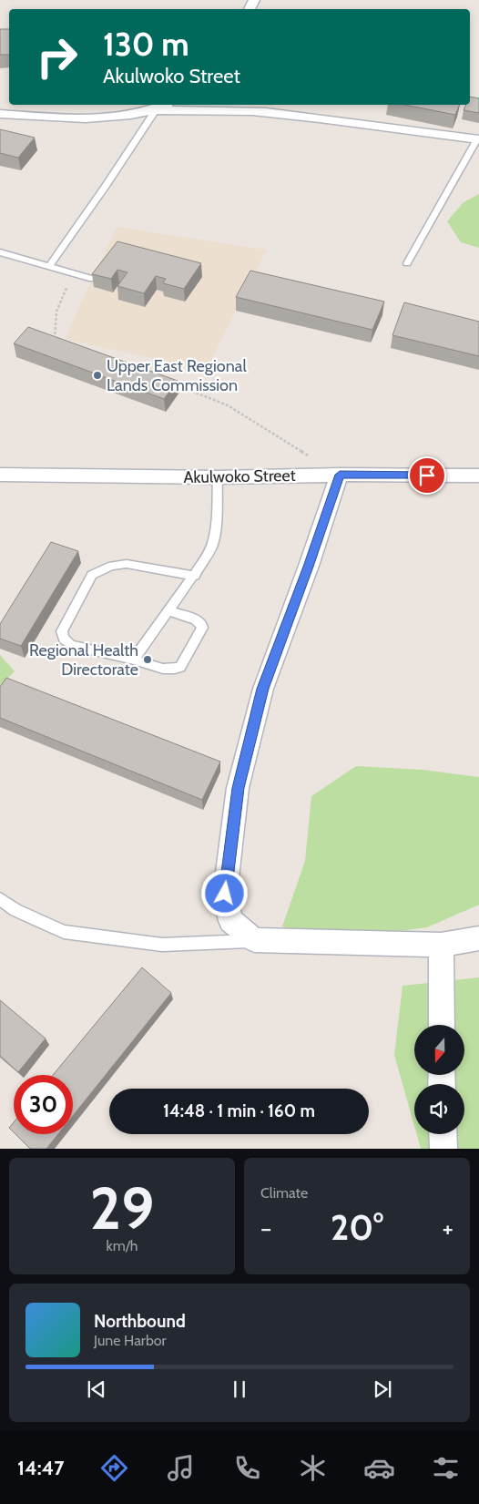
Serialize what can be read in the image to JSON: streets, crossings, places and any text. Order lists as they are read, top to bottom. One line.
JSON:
{"streets":{"street":["Akulwoko Street"]},"places":["Upper East Regional Lands Commission","Regional Health Directorate"],"north":"bottom","page":{"turn":["130 m","Akulwoko Street"],"limit":"30","trip":"14:48 · 1 min · 160 m","tile":[["29","km/h"],"Climate"],"heat":["−","20°","+"],"song":["Northbound","June Harbor"],"tabs":"14:47"}}
